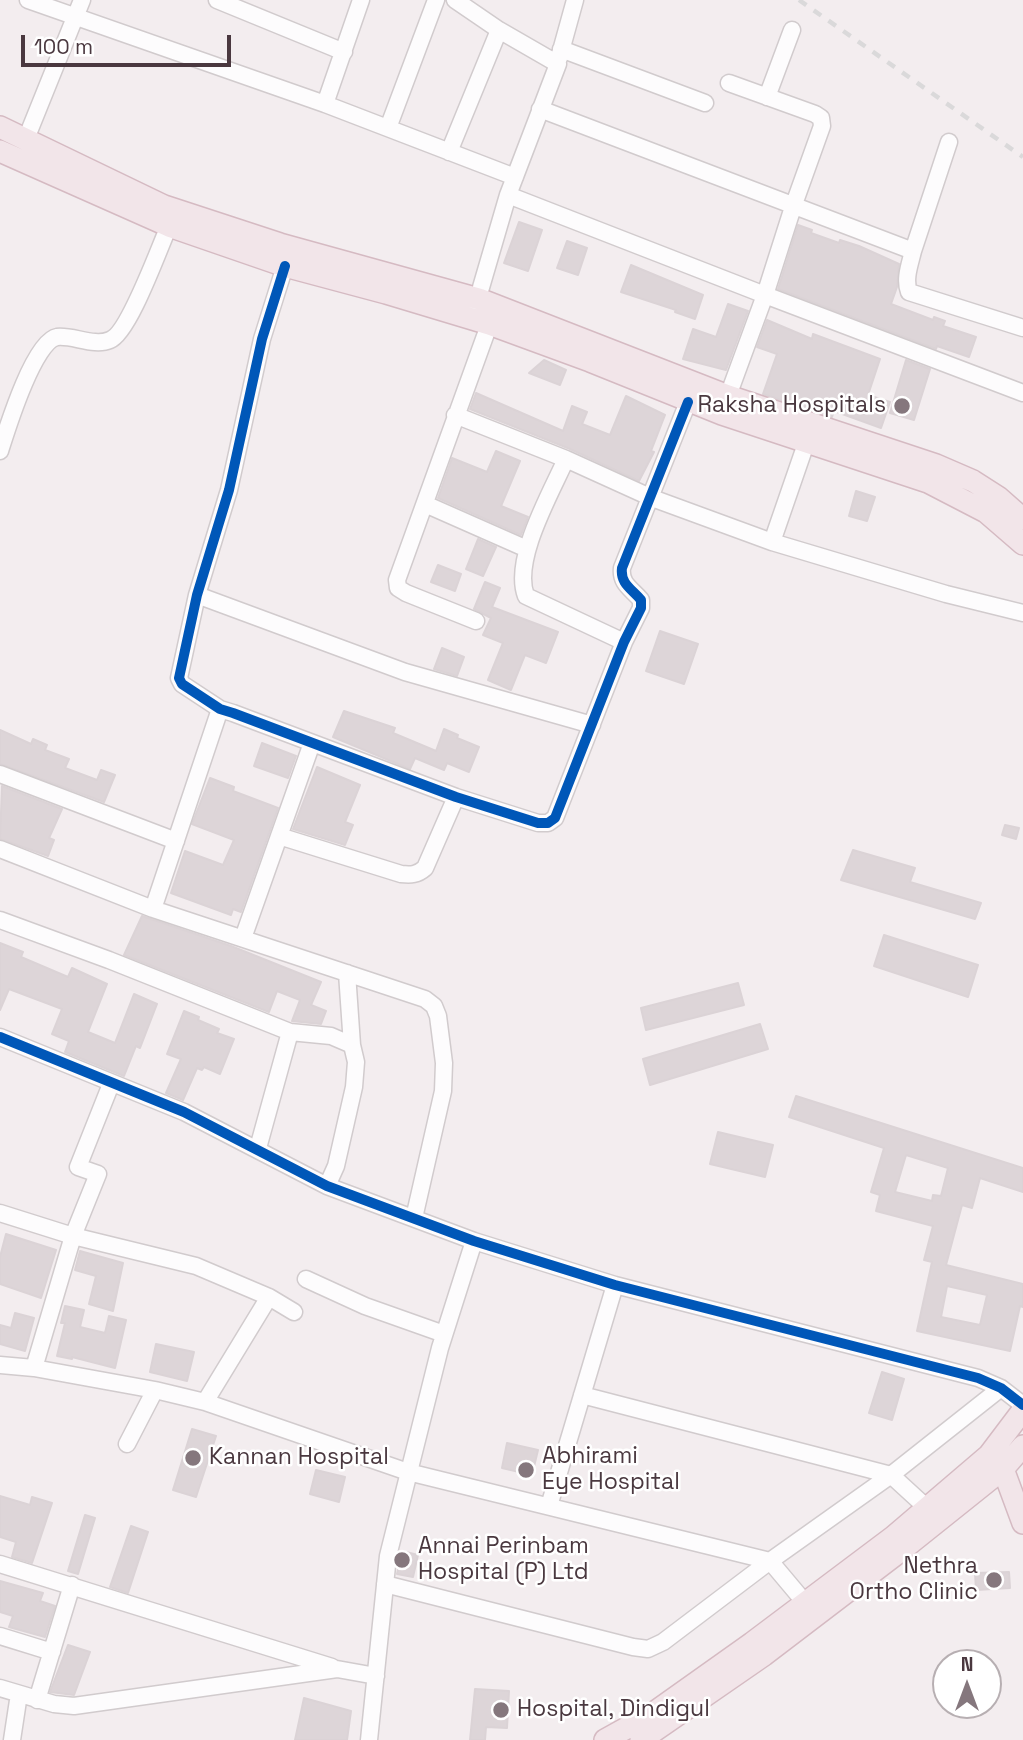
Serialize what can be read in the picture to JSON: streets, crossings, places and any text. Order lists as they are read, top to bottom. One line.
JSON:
{"places":["Raksha Hospitals","Kannan Hospital","Abhirami Eye Hospital","Annai Perinbam Hospital (P) Ltd","Nethra Ortho Clinic","Hospital, Dindigul"],"scale_bar":"100 m","north":"top"}
